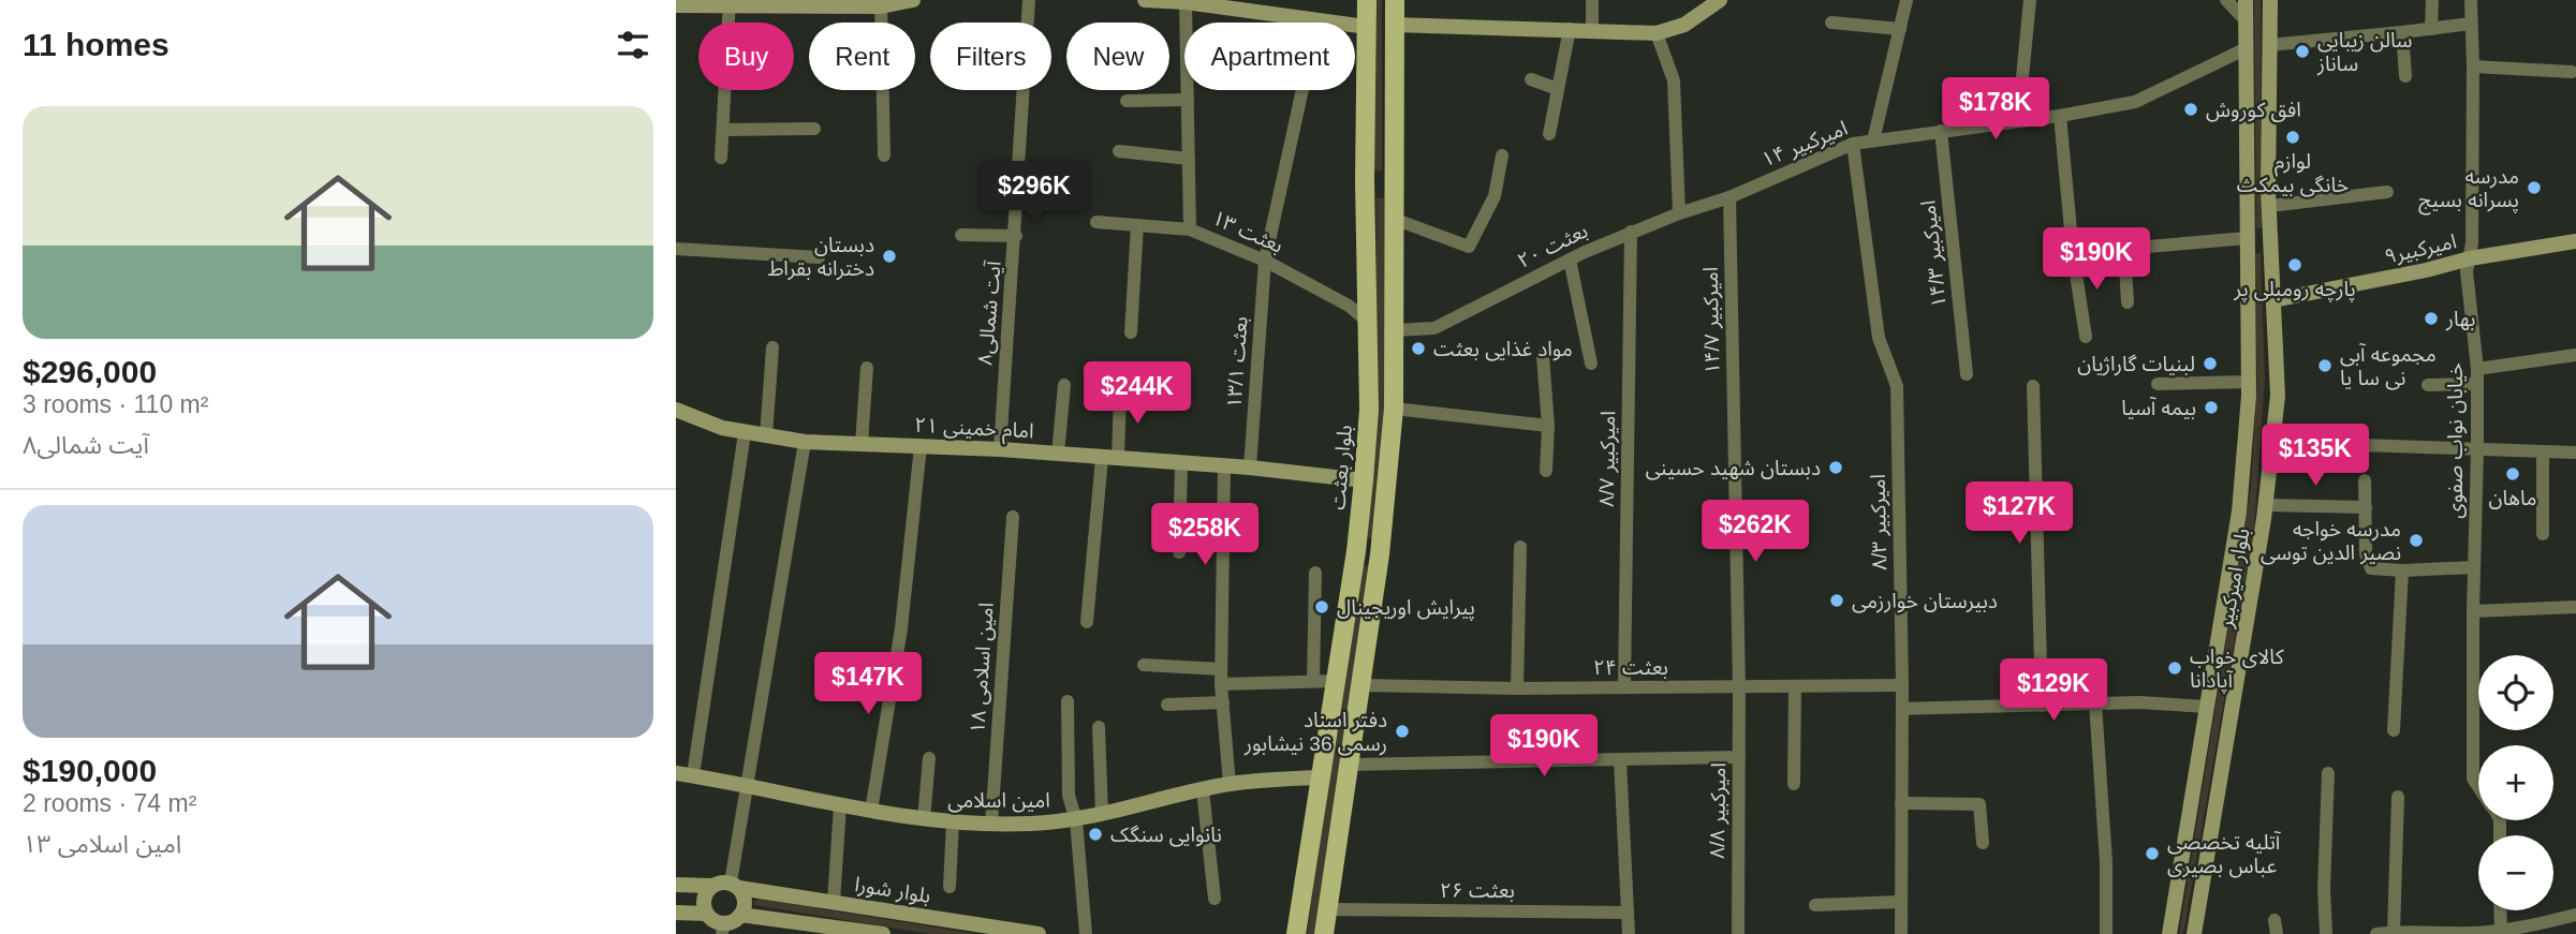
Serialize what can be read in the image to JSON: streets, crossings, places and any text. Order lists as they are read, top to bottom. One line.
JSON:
{"streets":{"main road":["امیرکبیر۹","امام خمینی ۲۱","بلوار بعثت","بلوار امیرکبیر","امین اسلامی","بلوار شورا"],"street":["امیرکبیر ۱۴","بعثت ۱۳","بعثت ۲۰","امیرکبیر ۱۴/۳","آیت شمالی۸","امیرکبیر ۱۴/۷","بعثت ۱۳/۱","خیابان نواب صفوی","امیرکبیر ۸/۷","امیرکبیر ۸/۳","بعثت ۲۴","امین اسلامی ۱۸","امیرکبیر ۸/۸","بعثت ۲۶"]},"crossings":[["امیرکبیر ۱۴","بعثت ۲۰"],["امیرکبیر ۱۴","امیرکبیر ۱۴/۳"],["امیرکبیر ۱۴","امیرکبیر ۱۴/۷"],["امیرکبیر ۱۴","امیرکبیر ۸/۳"],["امیرکبیر ۱۴","بلوار امیرکبیر"],["بعثت ۱۳","بعثت ۱۳/۱"],["بعثت ۱۳","بلوار بعثت"],["بعثت ۲۰","امیرکبیر ۱۴/۷"],["بعثت ۲۰","امیرکبیر ۸/۷"],["امیرکبیر۹","خیابان نواب صفوی"],["امیرکبیر۹","بلوار امیرکبیر"],["آیت شمالی۸","امام خمینی ۲۱"],["امیرکبیر ۱۴/۷","بعثت ۲۴"],["امیرکبیر ۱۴/۷","امیرکبیر ۸/۸"],["بعثت ۱۳/۱","امام خمینی ۲۱"],["امام خمینی ۲۱","بلوار بعثت"],["امیرکبیر ۸/۷","بعثت ۲۴"],["بلوار بعثت","امین اسلامی"],["امیرکبیر ۸/۳","بعثت ۲۴"],["بعثت ۲۴","امیرکبیر ۸/۸"],["امین اسلامی ۱۸","امین اسلامی"]],"places":["سالن زیبایی ساناز","افق کوروش","لوازم خانگی بیمکث","مدرسه پسرانه بسیج","دبستان دخترانه بقراط","پارچه رومبلی پر","بهار","مواد غذایی بعثت","لبنیات گاراژیان","مجموعه آبی نی سا یا","بیمه آسیا","دبستان شهید حسینی","ماهان","مدرسه خواجه نصیر الدین توسی","دبیرستان خوارزمی","پیرایش اوریجینال","کالای خواب آپادانا","دفتر اسناد رسمی 36 نیشابور","نانوایی سنگک","آتلیه تخصصی عباس بصیری"],"page":{"heading":"11 homes","chip":["Buy","Rent","Filters","New","Apartment"],"price":["$178K","$296K","$190K","$244K","$135K","$127K","$262K","$258K","$147K","$129K","$190K"],"list":[{"name":"$296,000","note":"3 rooms · 110 m² · آیت شمالی۸"},{"name":"$190,000","note":"2 rooms · 74 m² · امین اسلامی ۱۳"}],"map_buttons":["+","−"]}}
